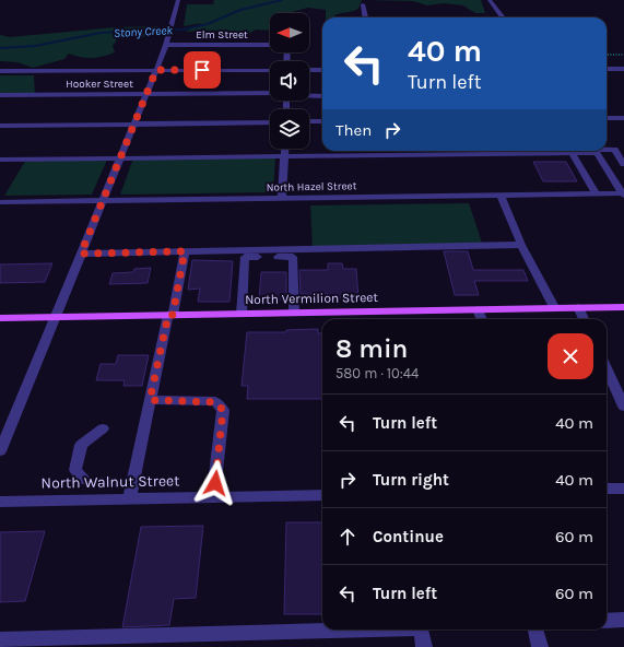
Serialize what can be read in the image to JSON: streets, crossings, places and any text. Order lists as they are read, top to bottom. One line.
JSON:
{"streets":{"main road":["North Vermilion Street"],"street":["Elm Street","Hooker Street","North Hazel Street","North Walnut Street"]},"water":["Stony Creek"],"north":"left","page":{"turn":["40 m","Turn left"],"then":"Then","heading":["8 min","580 m · 10:44"],"list":[{"name":"Turn left","value":"40 m"},{"name":"Turn right","value":"40 m"},{"name":"Continue","value":"60 m"},{"name":"Turn left","value":"60 m"}]}}
